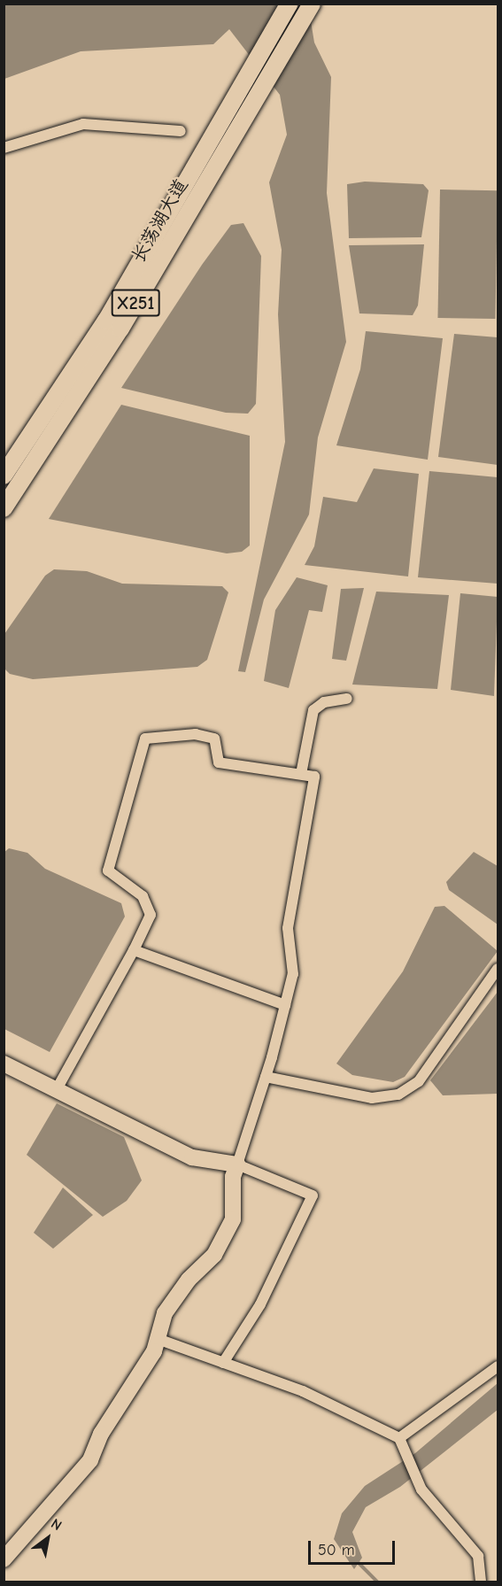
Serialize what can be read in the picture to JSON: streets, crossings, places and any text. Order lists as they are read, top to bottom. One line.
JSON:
{"streets":{"main road":["长荡湖大道","X251"]},"scale_bar":"50 m","north":"top right"}
